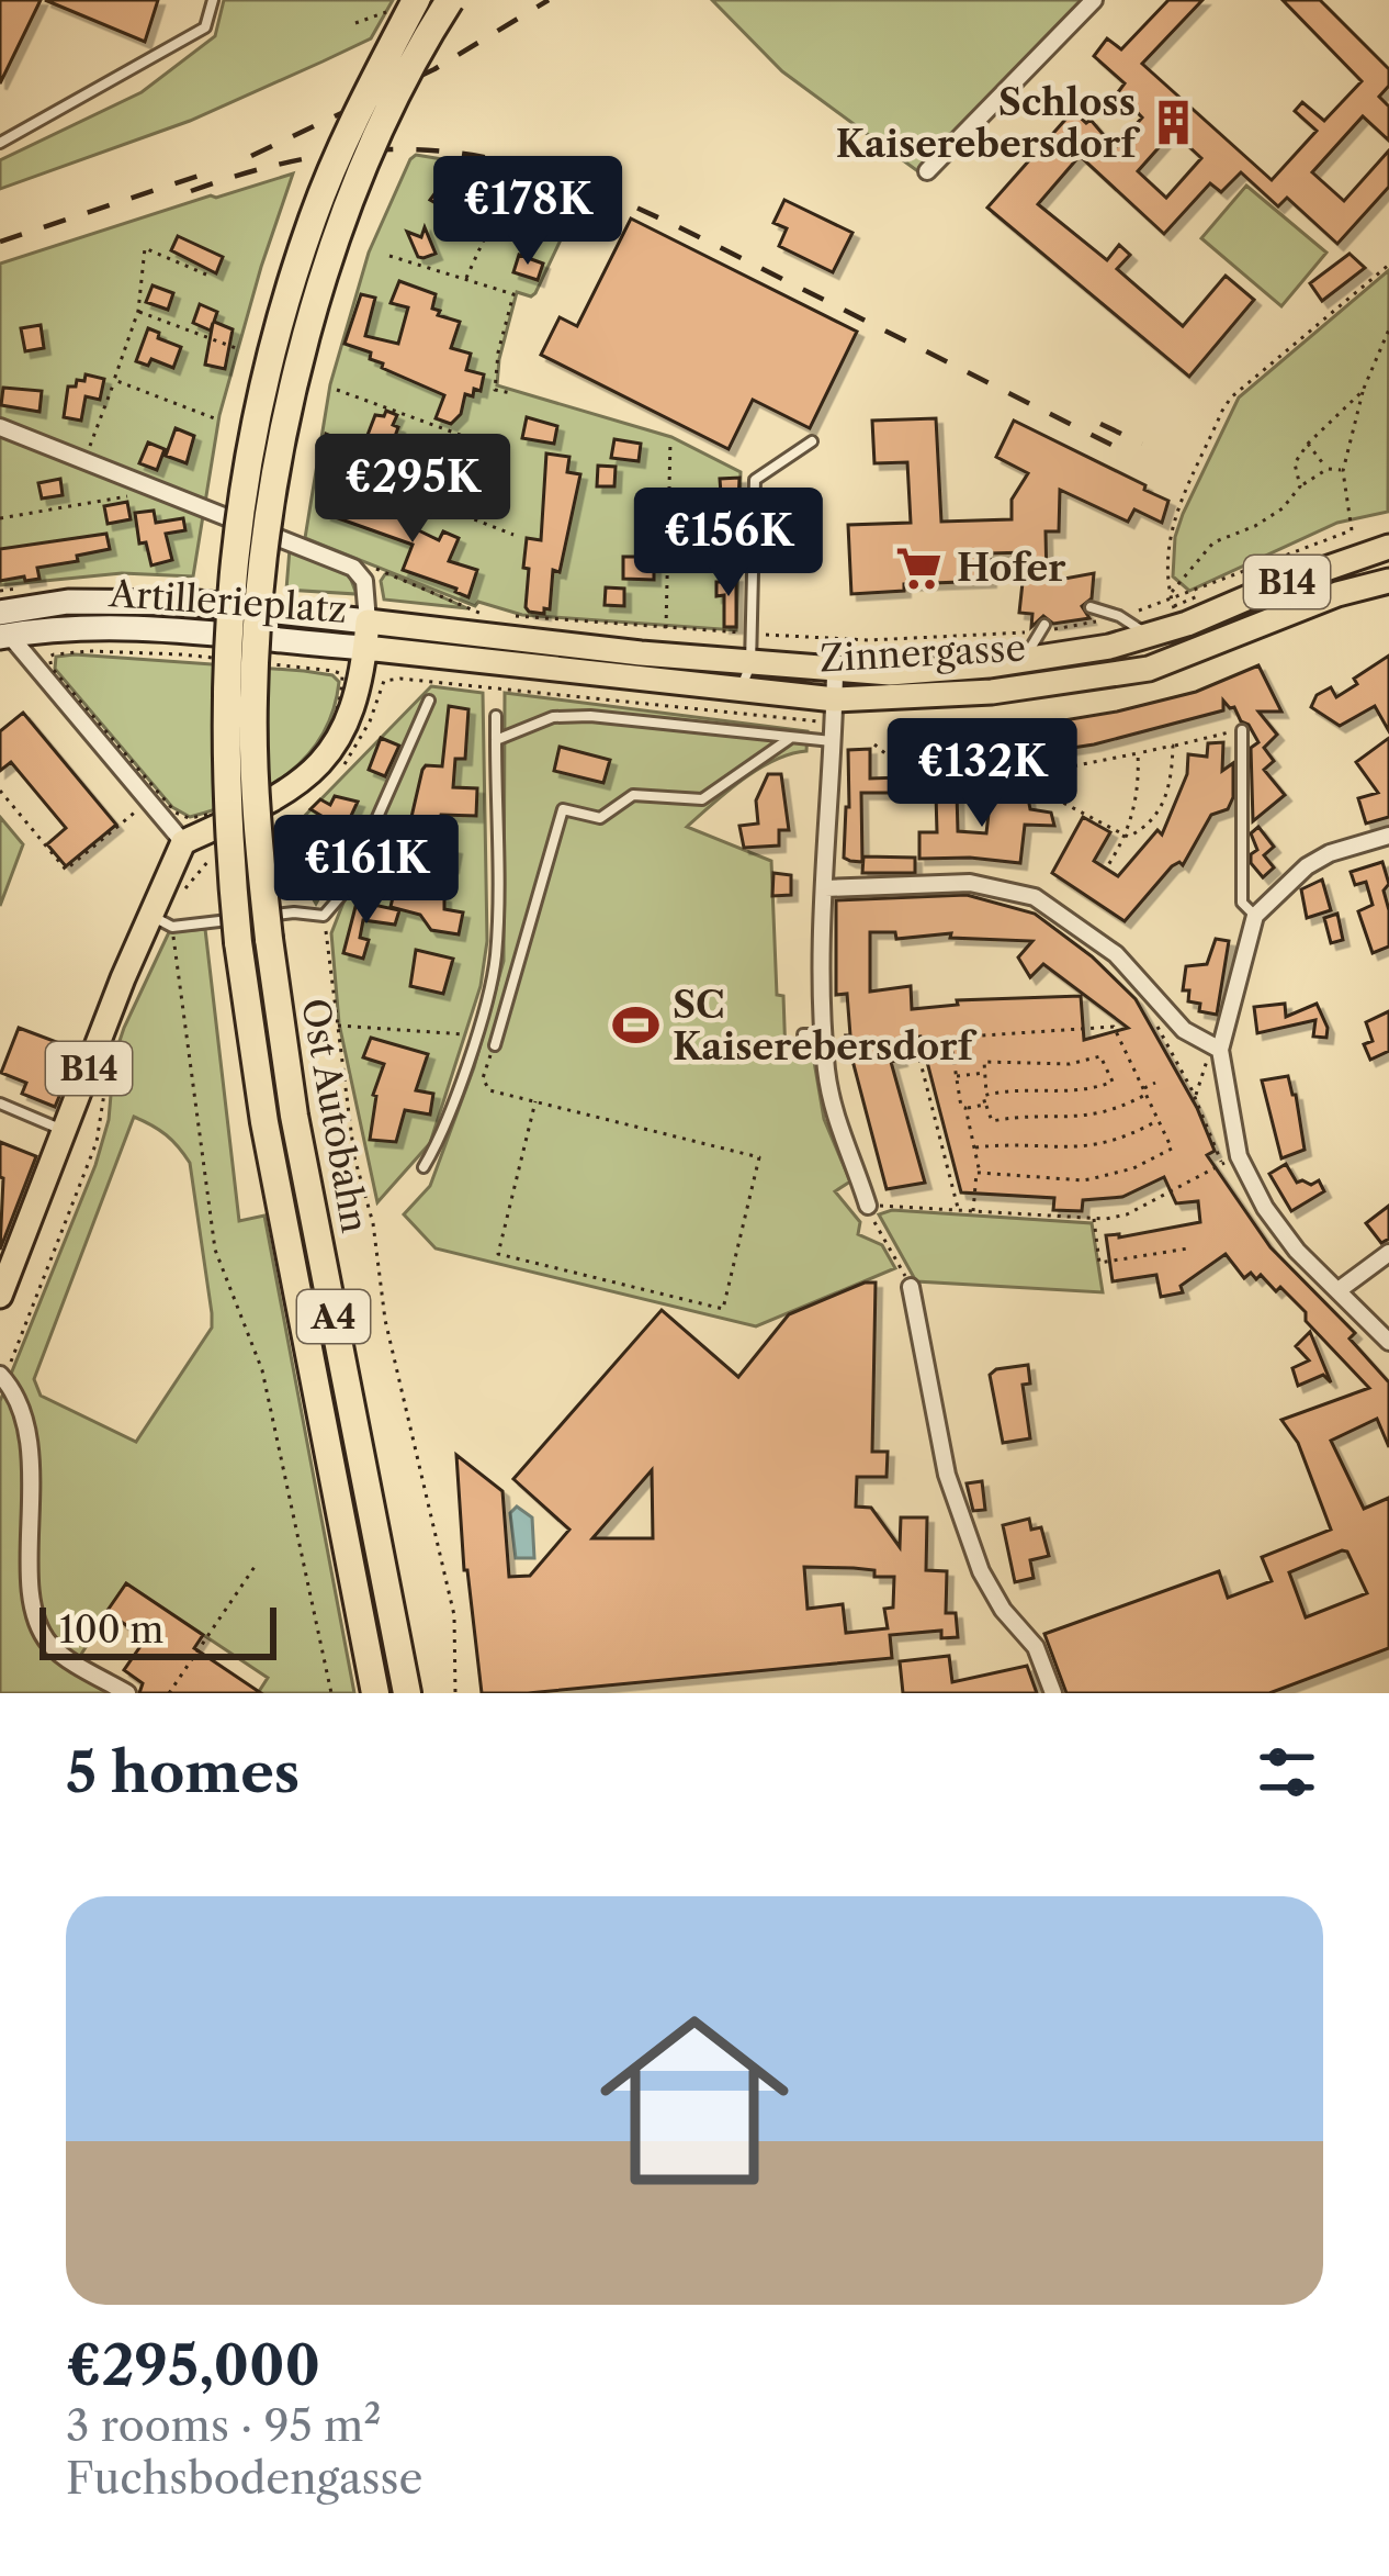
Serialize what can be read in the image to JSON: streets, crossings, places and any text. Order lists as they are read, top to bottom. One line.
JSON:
{"streets":{"highway":["Ost Autobahn","A4"],"main road":["B14","Artillerieplatz","Zinnergasse"]},"crossings":[["B14","Artillerieplatz"],["Artillerieplatz","Zinnergasse"]],"places":{"building":["Schloss Kaiserebersdorf"],"supermarket":["Hofer"],"sports":["SC Kaiserebersdorf"]},"scale_bar":"100 m","page":{"price":["€178K","€295K","€156K","€132K","€161K"],"scale":"100 m","heading":"5 homes","list":[{"name":"€295,000","note":"3 rooms · 95 m² · Fuchsbodengasse"}]}}
